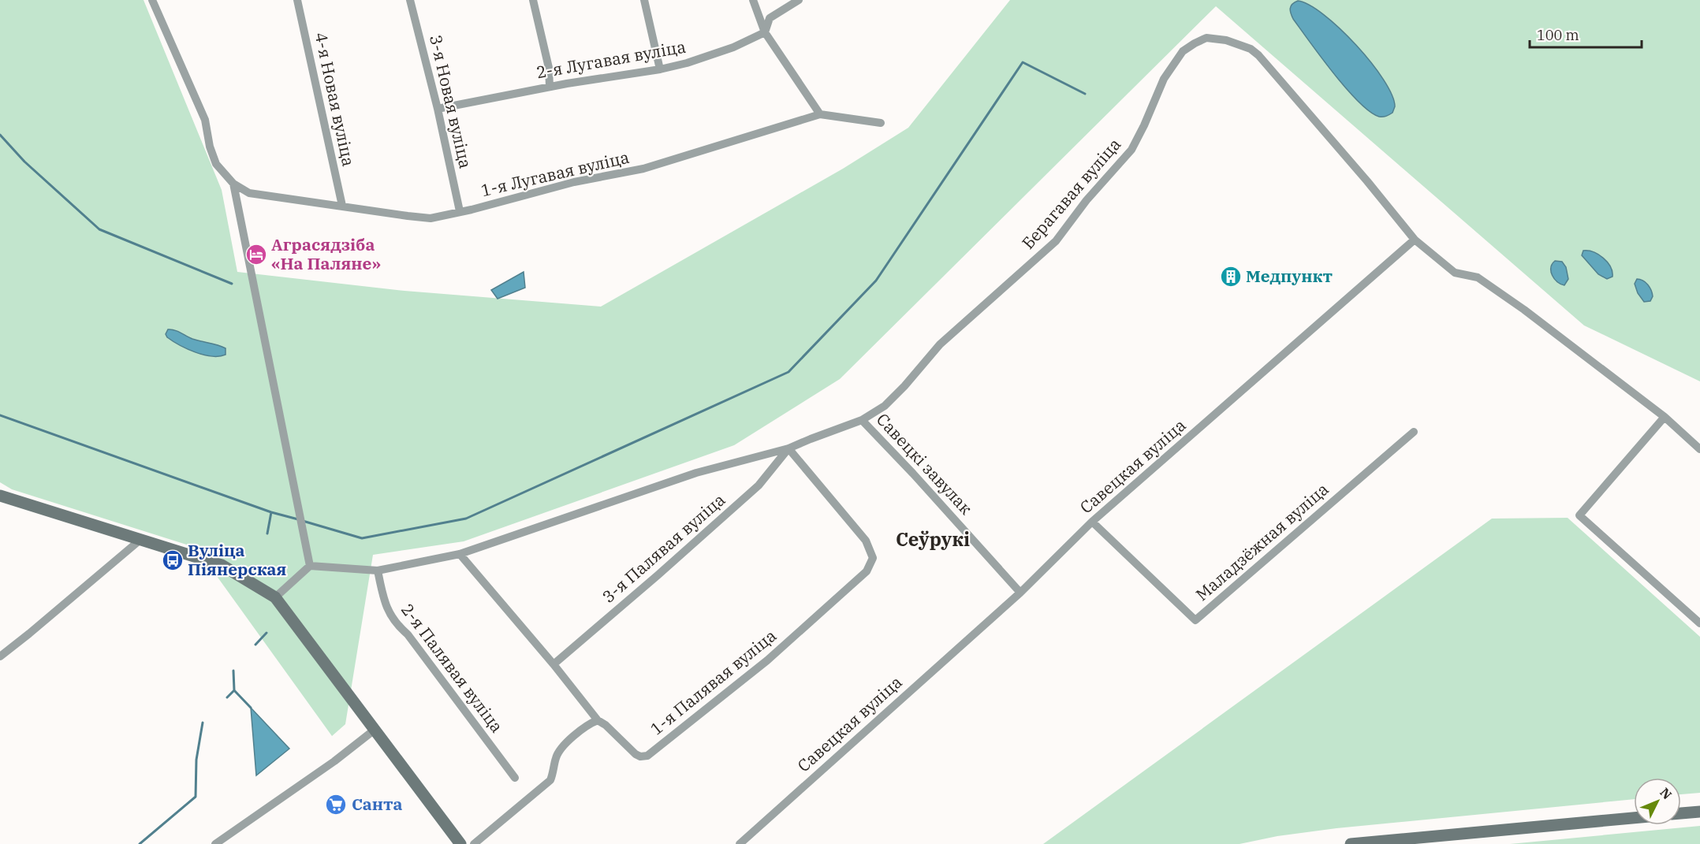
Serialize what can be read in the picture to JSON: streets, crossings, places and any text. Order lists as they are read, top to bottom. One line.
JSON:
{"streets":{"street":["2-я Лугавая вуліца","4-я Новая вуліца","3-я Новая вуліца","1-я Лугавая вуліца","Берагавая вуліца","Савецкі завулак","Савецкая вуліца","Маладзёжная вуліца","3-я Палявая вуліца","2-я Палявая вуліца","1-я Палявая вуліца"]},"crossings":[["2-я Лугавая вуліца","3-я Новая вуліца"],["4-я Новая вуліца","1-я Лугавая вуліца"],["3-я Новая вуліца","1-я Лугавая вуліца"],["Берагавая вуліца","Савецкі завулак"],["Берагавая вуліца","Савецкая вуліца"],["Берагавая вуліца","3-я Палявая вуліца"],["Берагавая вуліца","2-я Палявая вуліца"],["Берагавая вуліца","1-я Палявая вуліца"],["Савецкі завулак","Савецкая вуліца"],["Савецкая вуліца","Маладзёжная вуліца"],["3-я Палявая вуліца","1-я Палявая вуліца"]],"districts":["Сеўрукі"],"places":{"hotel":["Аграсядзіба «На Паляне»"],"building":["Медпункт"],"bus stop":["Вуліца Піянерская"],"supermarket":["Санта"]},"scale_bar":"100 m","north":"top right"}
